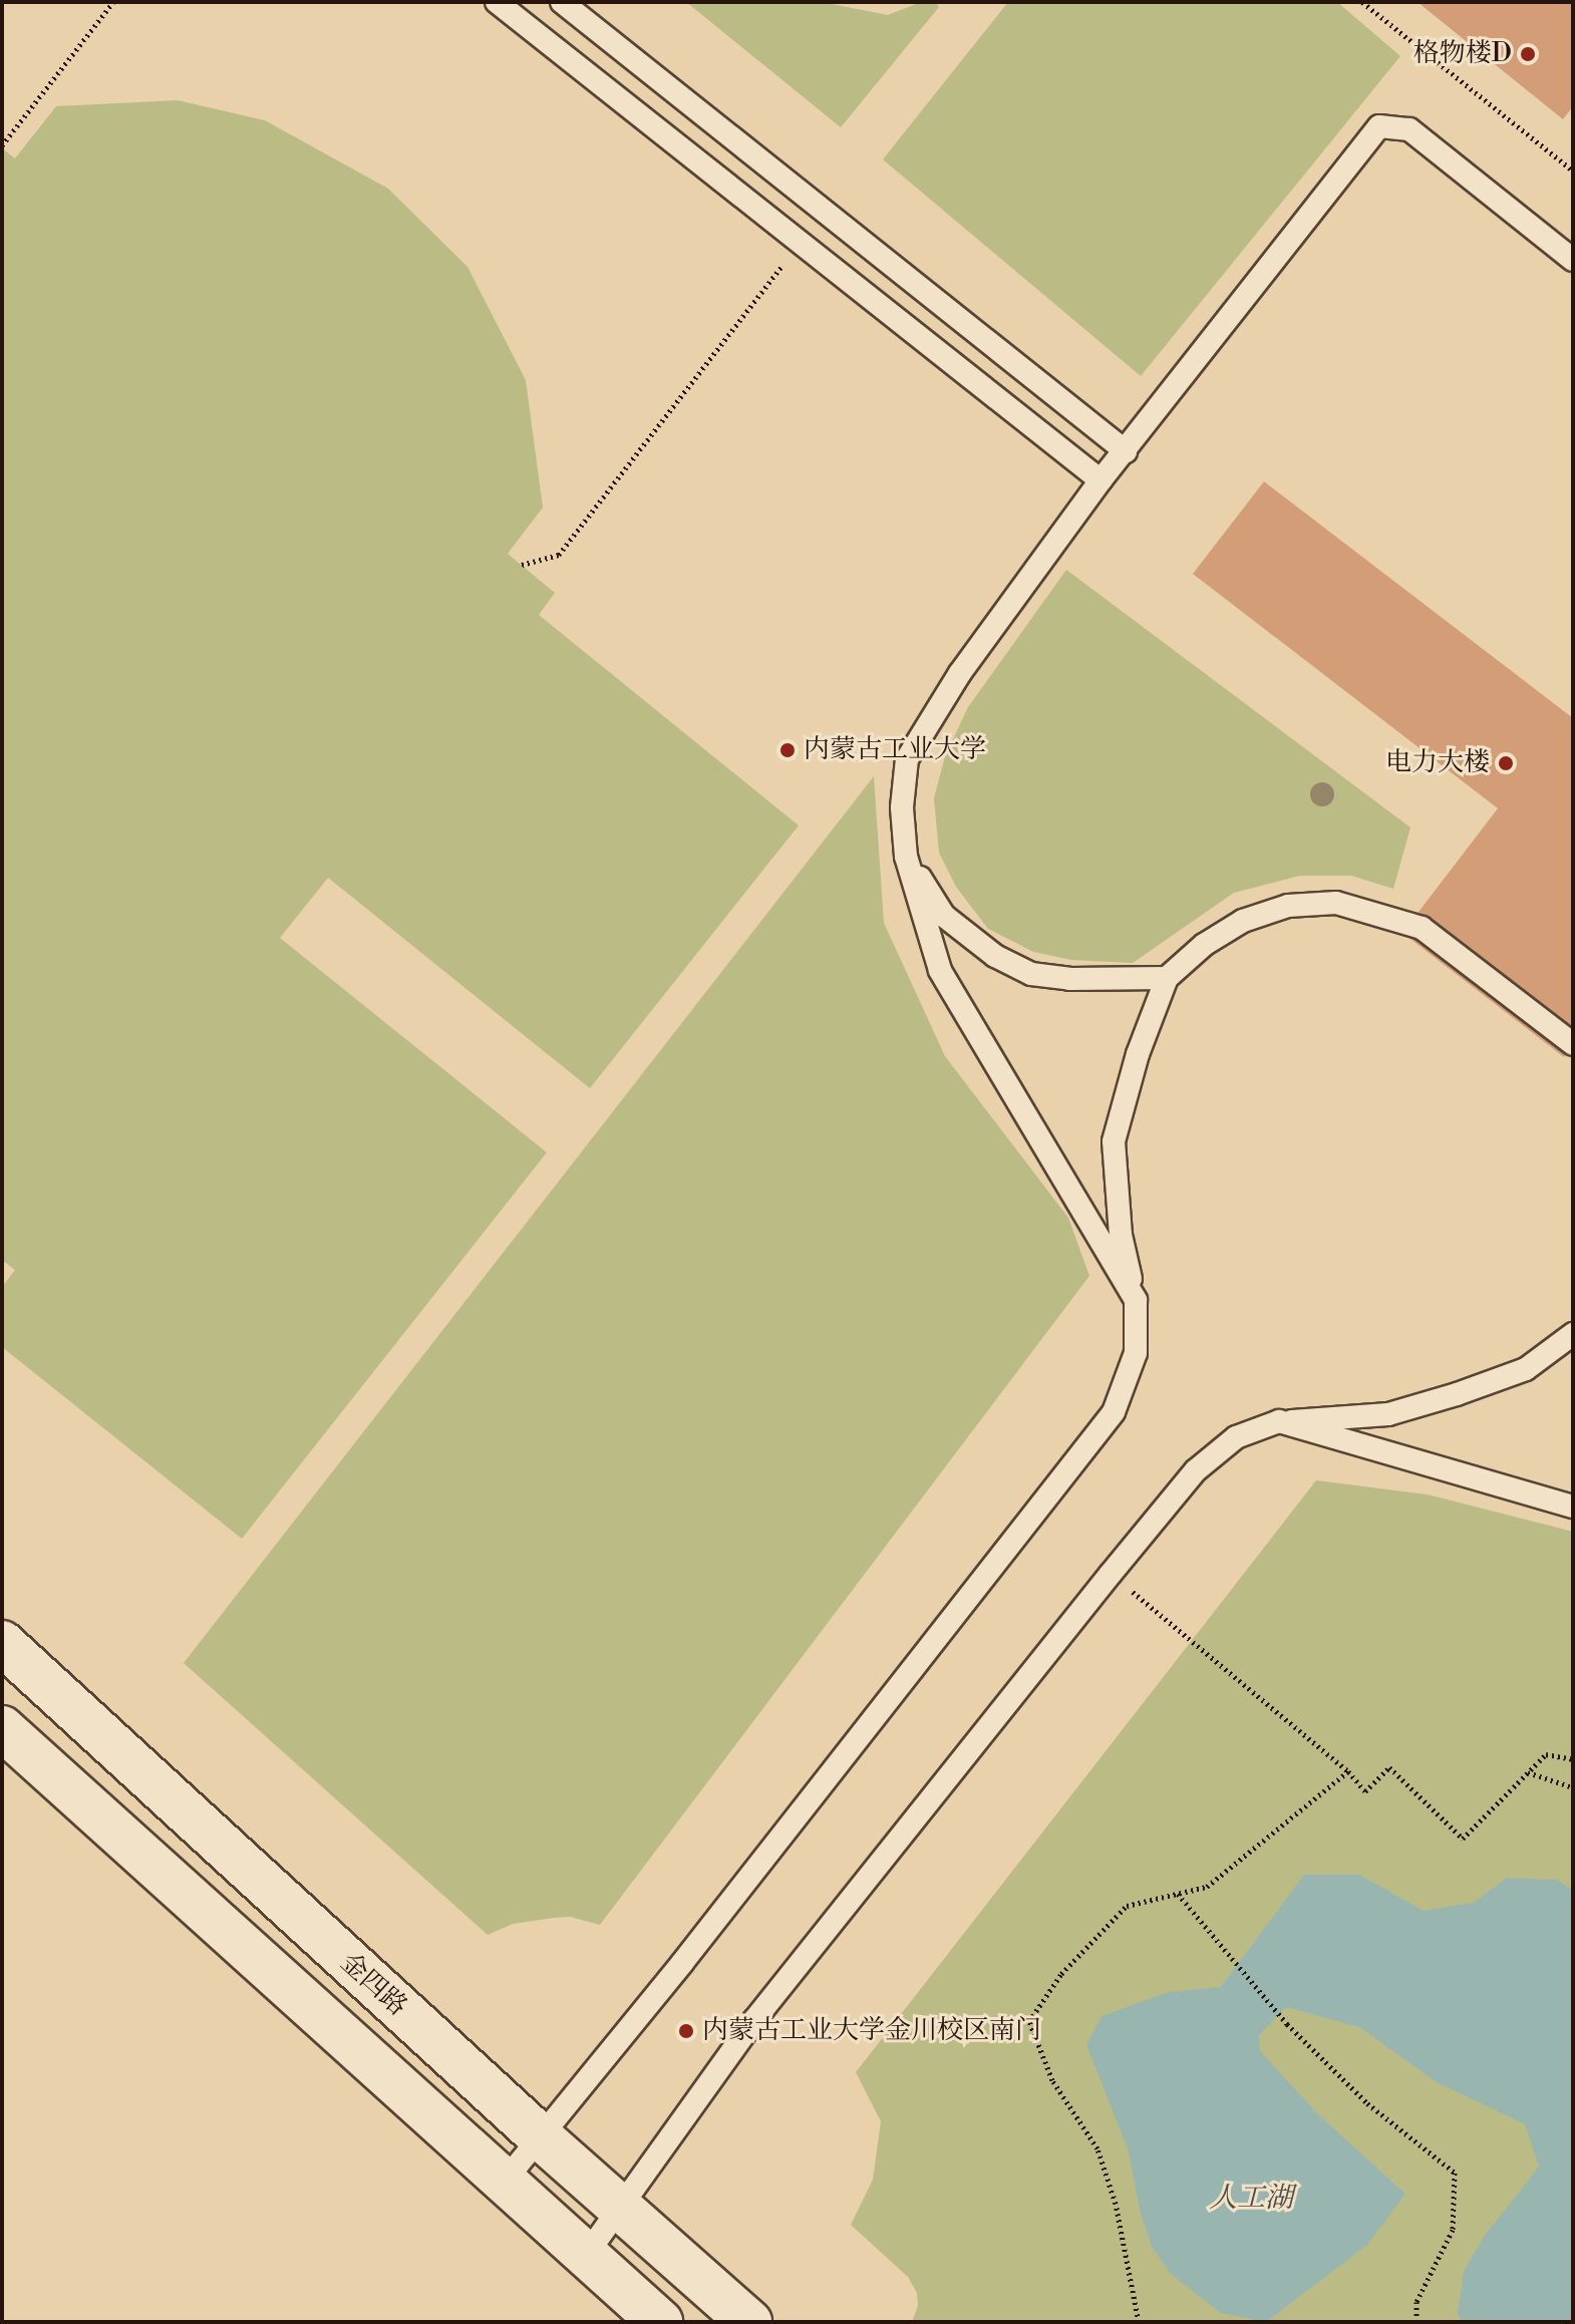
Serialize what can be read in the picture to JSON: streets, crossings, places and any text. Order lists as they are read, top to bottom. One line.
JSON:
{"streets":{"street":["金四路"]},"water":["人工湖"],"places":["格物楼D","内蒙古工业大学","电力大楼","内蒙古工业大学金川校区南门"]}
